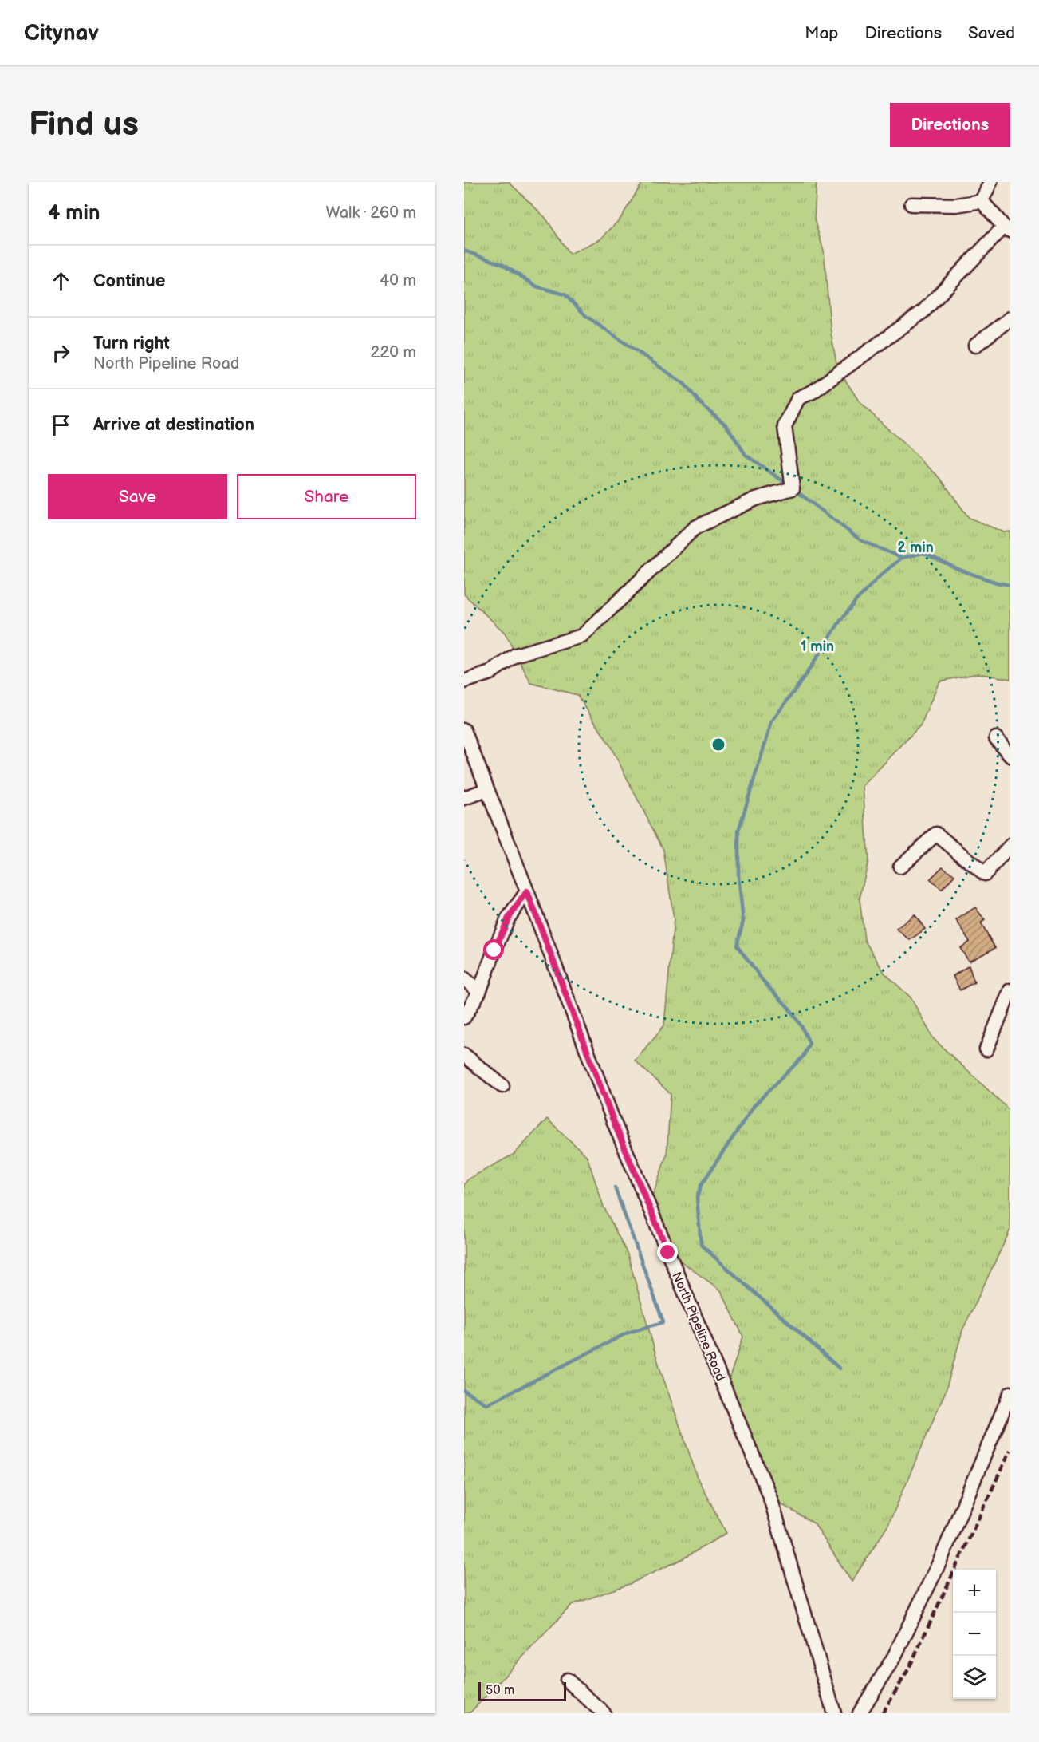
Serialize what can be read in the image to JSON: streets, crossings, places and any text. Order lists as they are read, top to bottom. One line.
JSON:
{"streets":{"street":["North Pipeline Road"]},"scale_bar":"50 m","page":{"header":"Citynav","nav":["Map","Directions","Saved"],"buttons":["Directions",["Save","Share"]],"title":"Find us","heading":["4 min","Walk · 260 m"],"list":[["Continue","40 m"],["Turn right","North Pipeline Road","220 m"],"Arrive at destination"],"map_buttons":["+","−"],"scale":"50 m"},"rings":["2 min","1 min"]}
